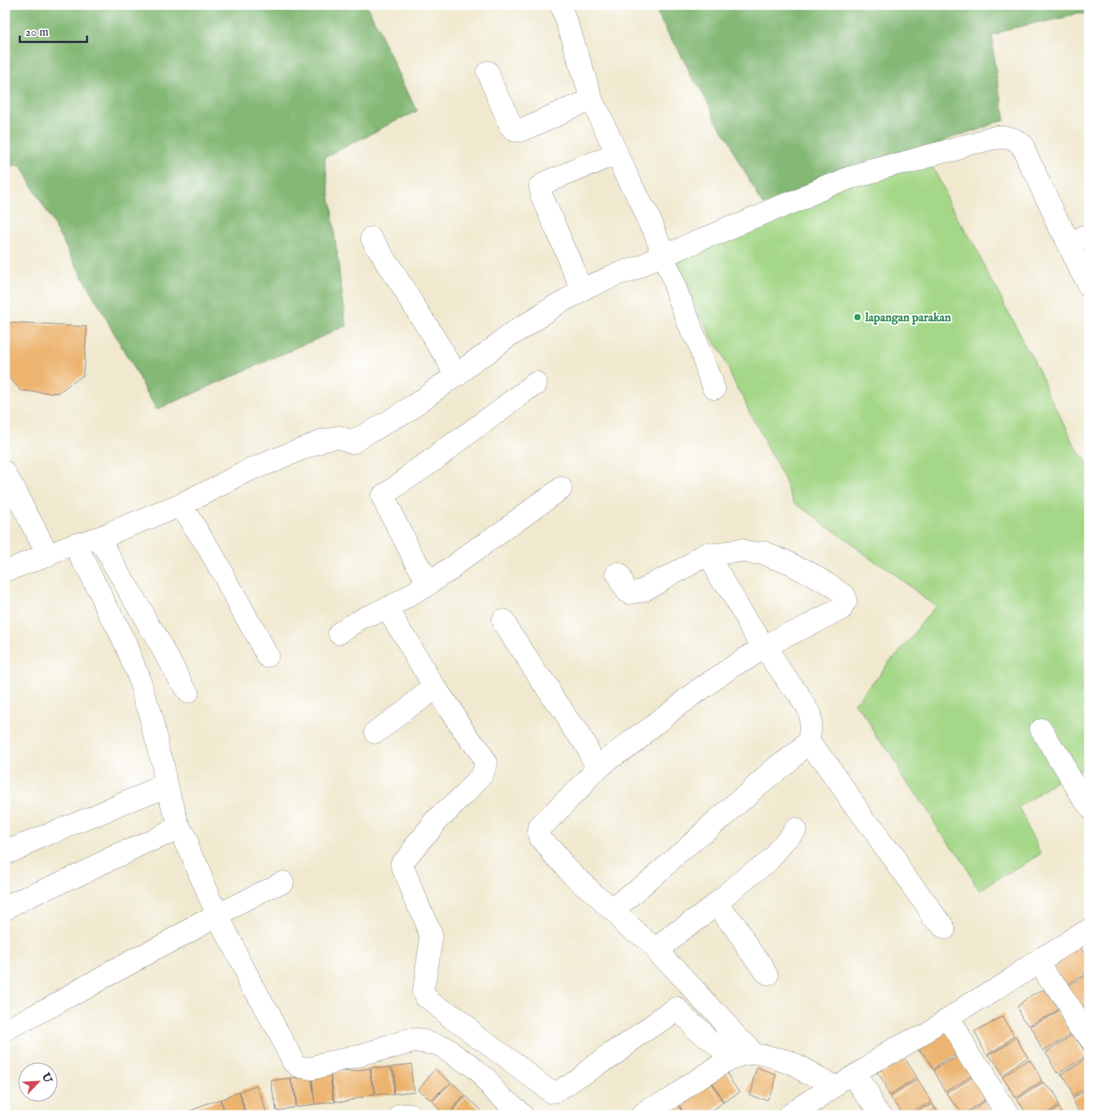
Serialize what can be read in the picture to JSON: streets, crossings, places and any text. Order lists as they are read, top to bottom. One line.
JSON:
{"places":["lapangan parakan"],"scale_bar":"20 m","north":"top right"}
